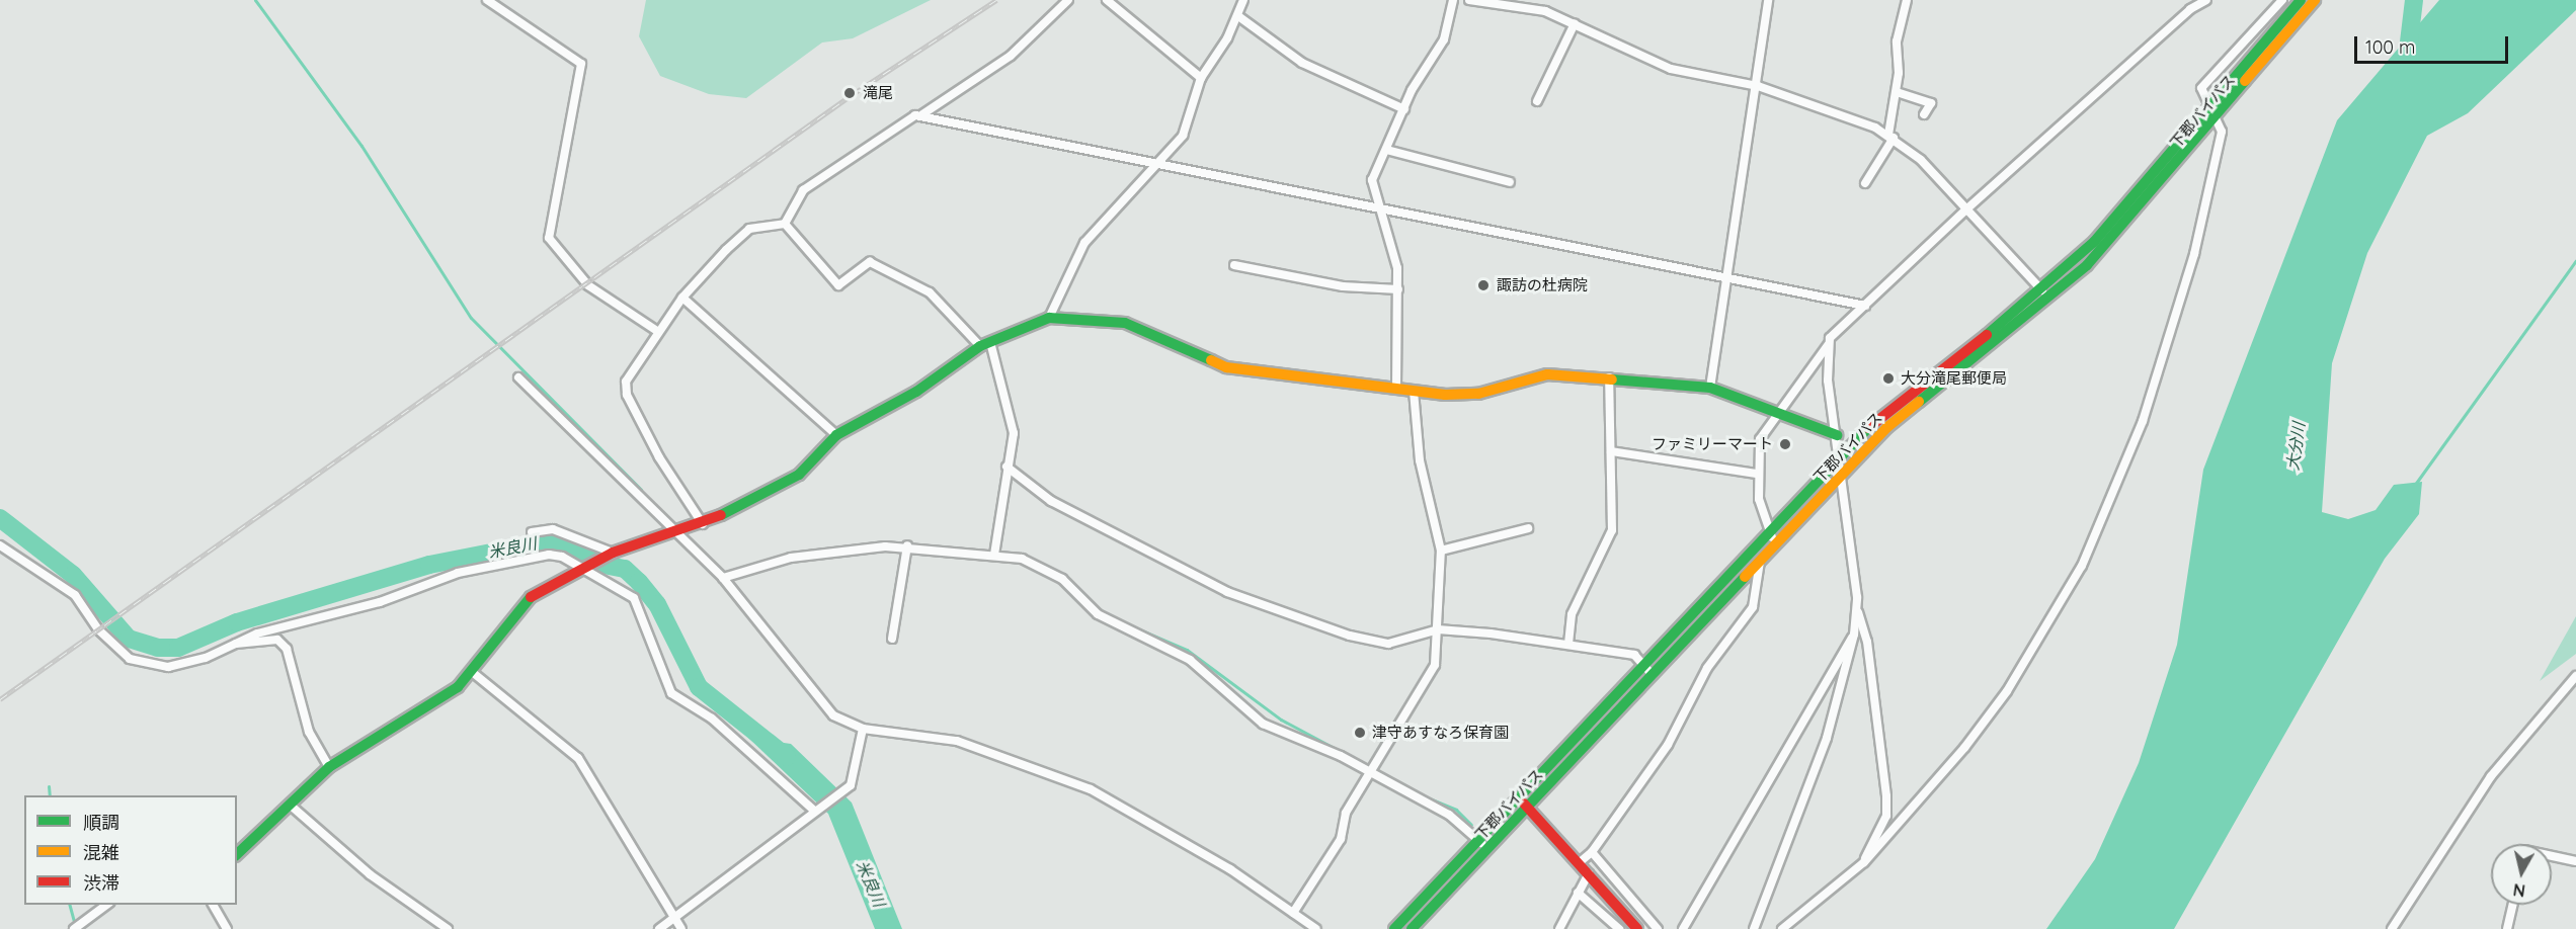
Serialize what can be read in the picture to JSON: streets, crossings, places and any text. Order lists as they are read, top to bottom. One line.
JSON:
{"streets":{"street":["下郡バイパス"]},"water":["大分川","米良川"],"places":["滝尾","諏訪の杜病院","大分滝尾郵便局","ファミリーマート","津守あすなろ保育園"],"legend":["順調","混雑","渋滞"],"scale_bar":"100 m","north":"bottom"}
